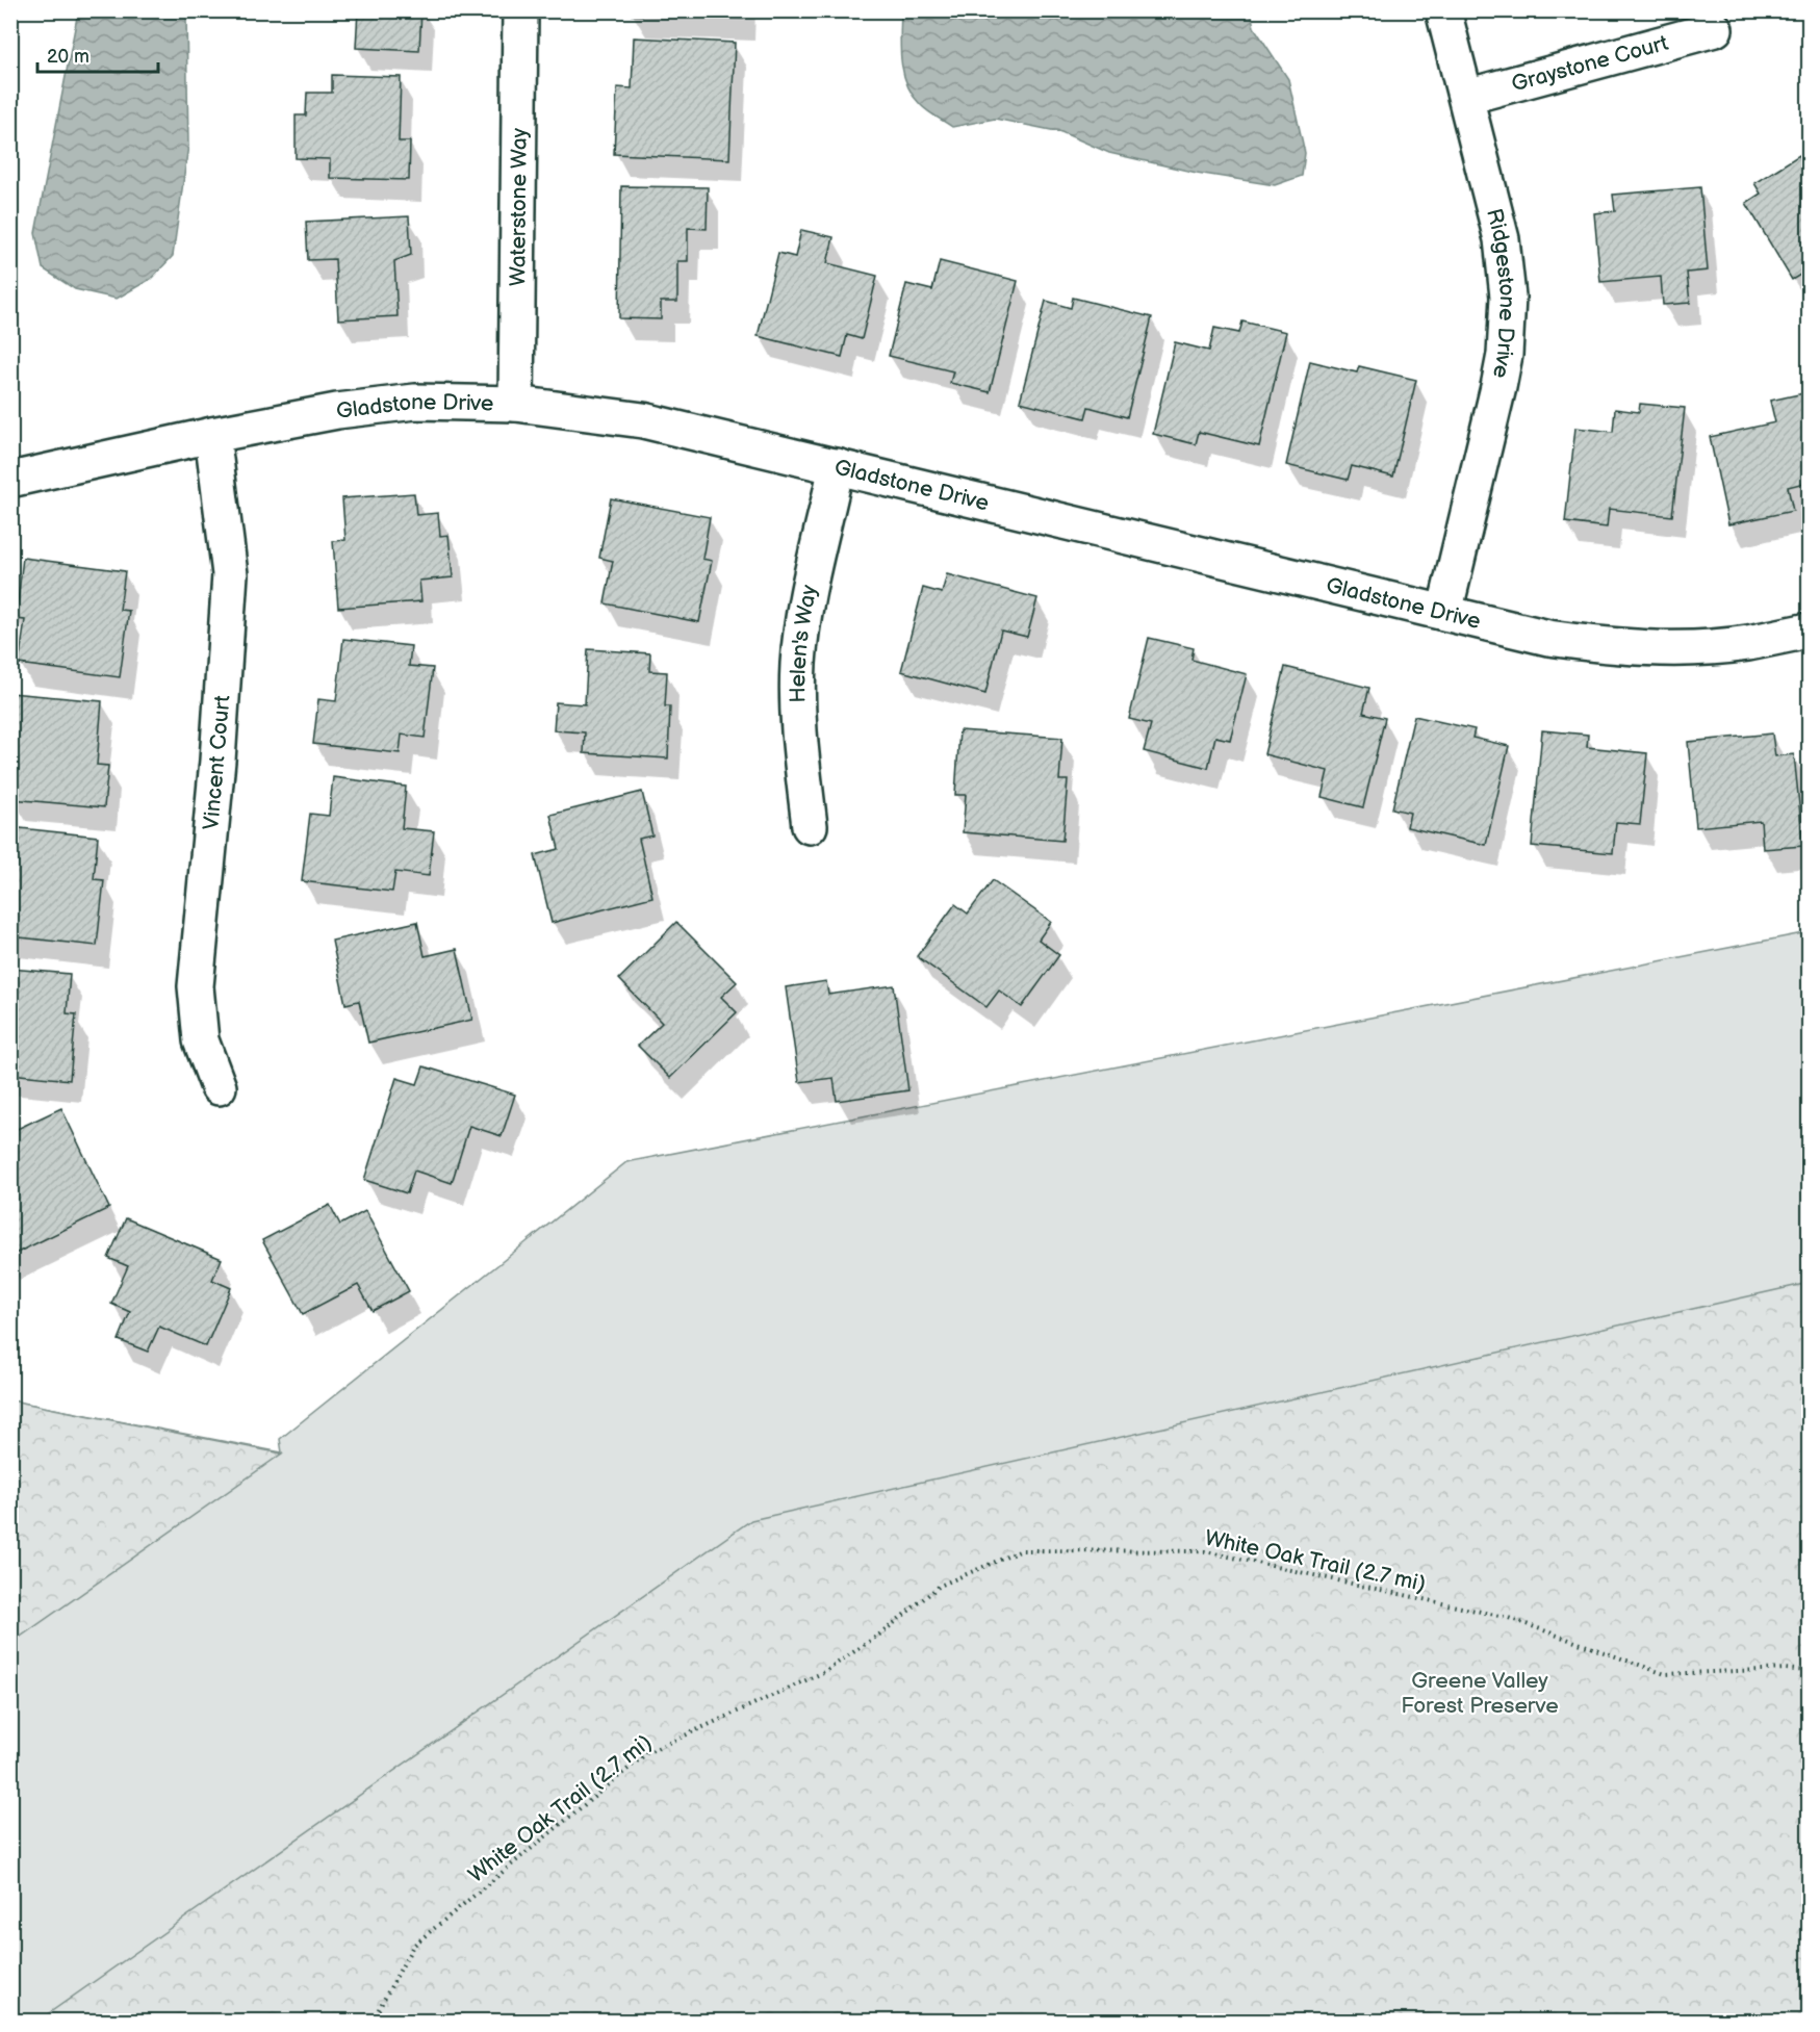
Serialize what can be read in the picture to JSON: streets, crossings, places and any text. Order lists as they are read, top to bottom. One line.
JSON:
{"streets":{"street":["Graystone Court","Waterstone Way","Ridgestone Drive","Gladstone Drive","Helen's Way","Vincent Court"],"path":["White Oak Trail (2.7 mi)"]},"crossings":[["Graystone Court","Ridgestone Drive"],["Waterstone Way","Gladstone Drive"],["Ridgestone Drive","Gladstone Drive"],["Gladstone Drive","Helen's Way"],["Gladstone Drive","Vincent Court"]],"parks":["Greene Valley Forest Preserve"],"scale_bar":"20 m"}
